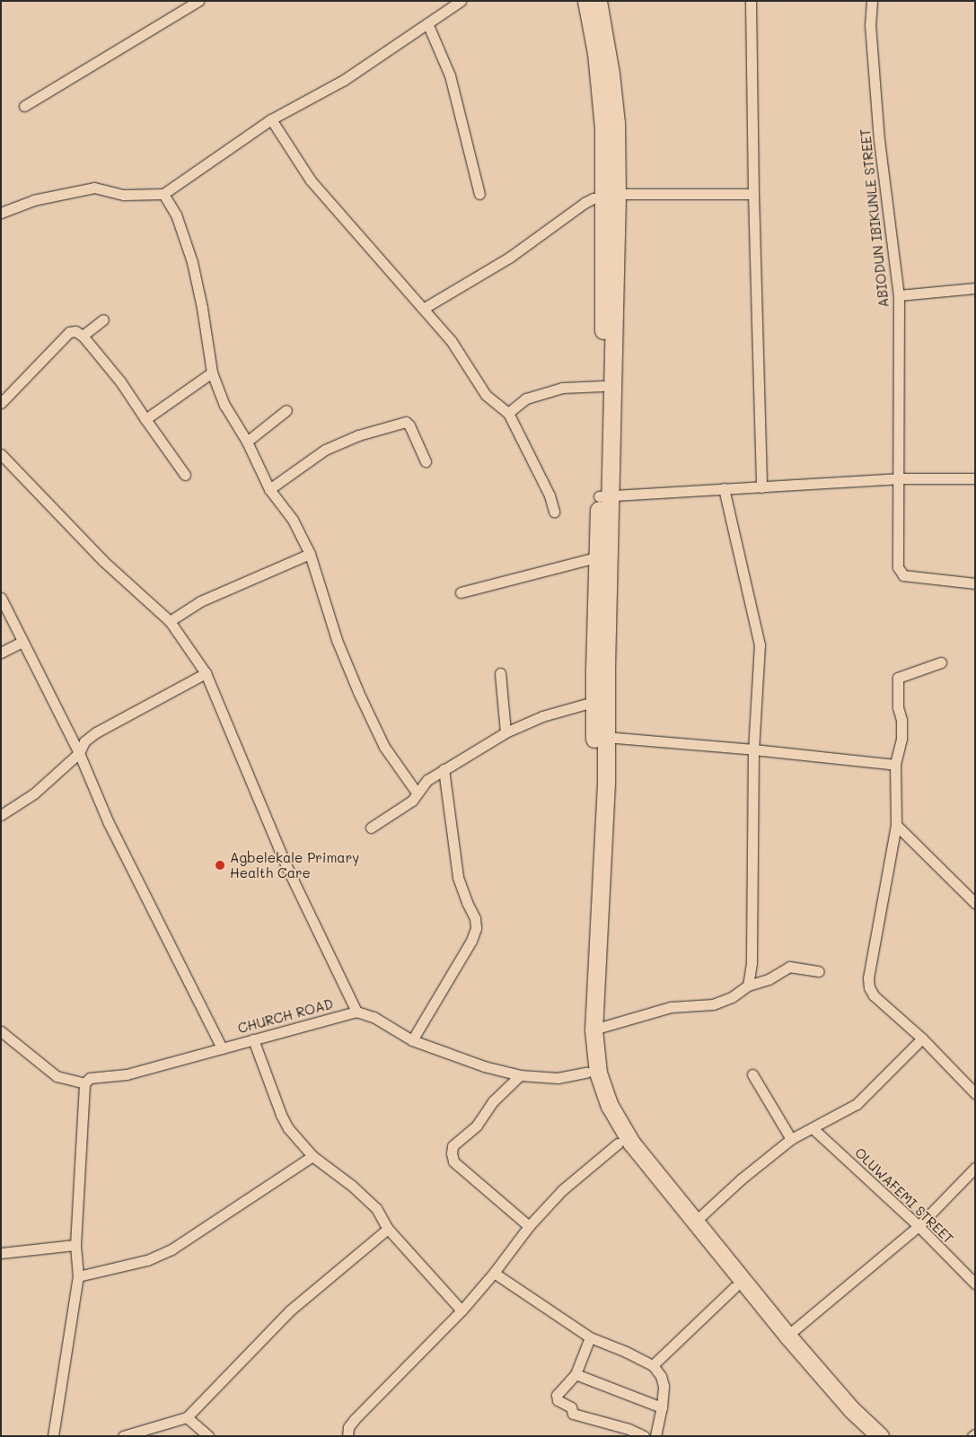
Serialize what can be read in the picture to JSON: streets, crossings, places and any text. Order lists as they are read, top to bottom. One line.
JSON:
{"streets":{"street":["ABIODUN IBIKUNLE STREET","CHURCH ROAD","OLUWAFEMI STREET"]},"places":["Agbelekale Primary Health Care"]}
